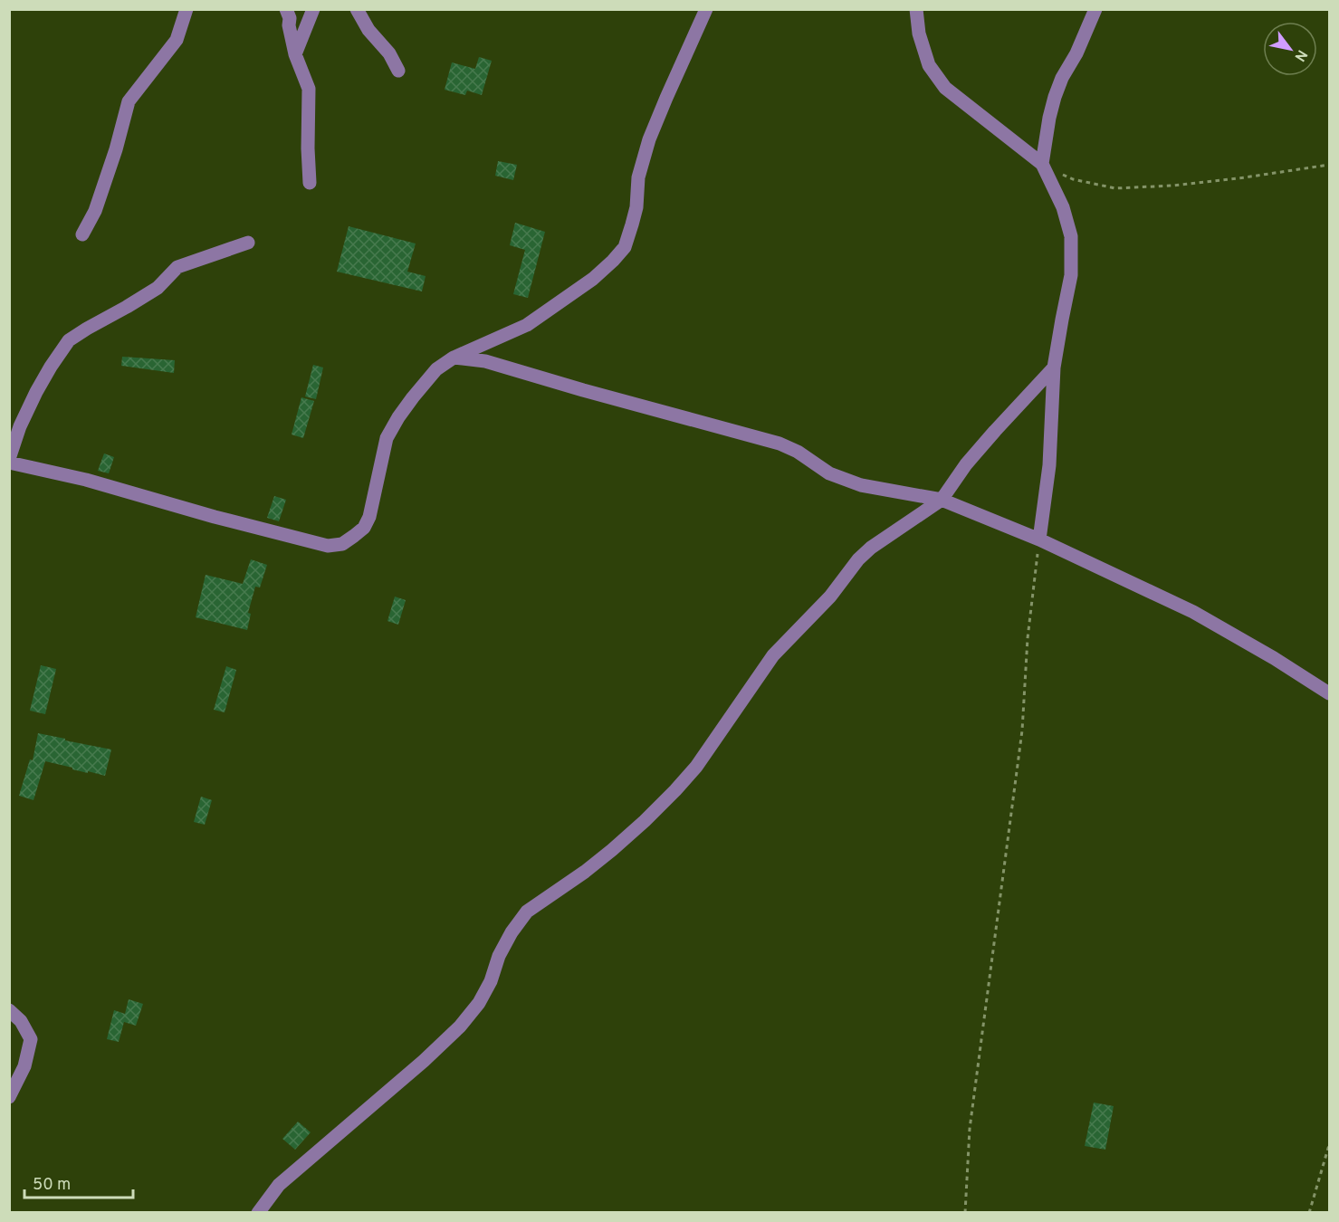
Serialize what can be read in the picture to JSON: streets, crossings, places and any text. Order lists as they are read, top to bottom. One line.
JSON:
{"scale_bar":"50 m","north":"bottom right"}
